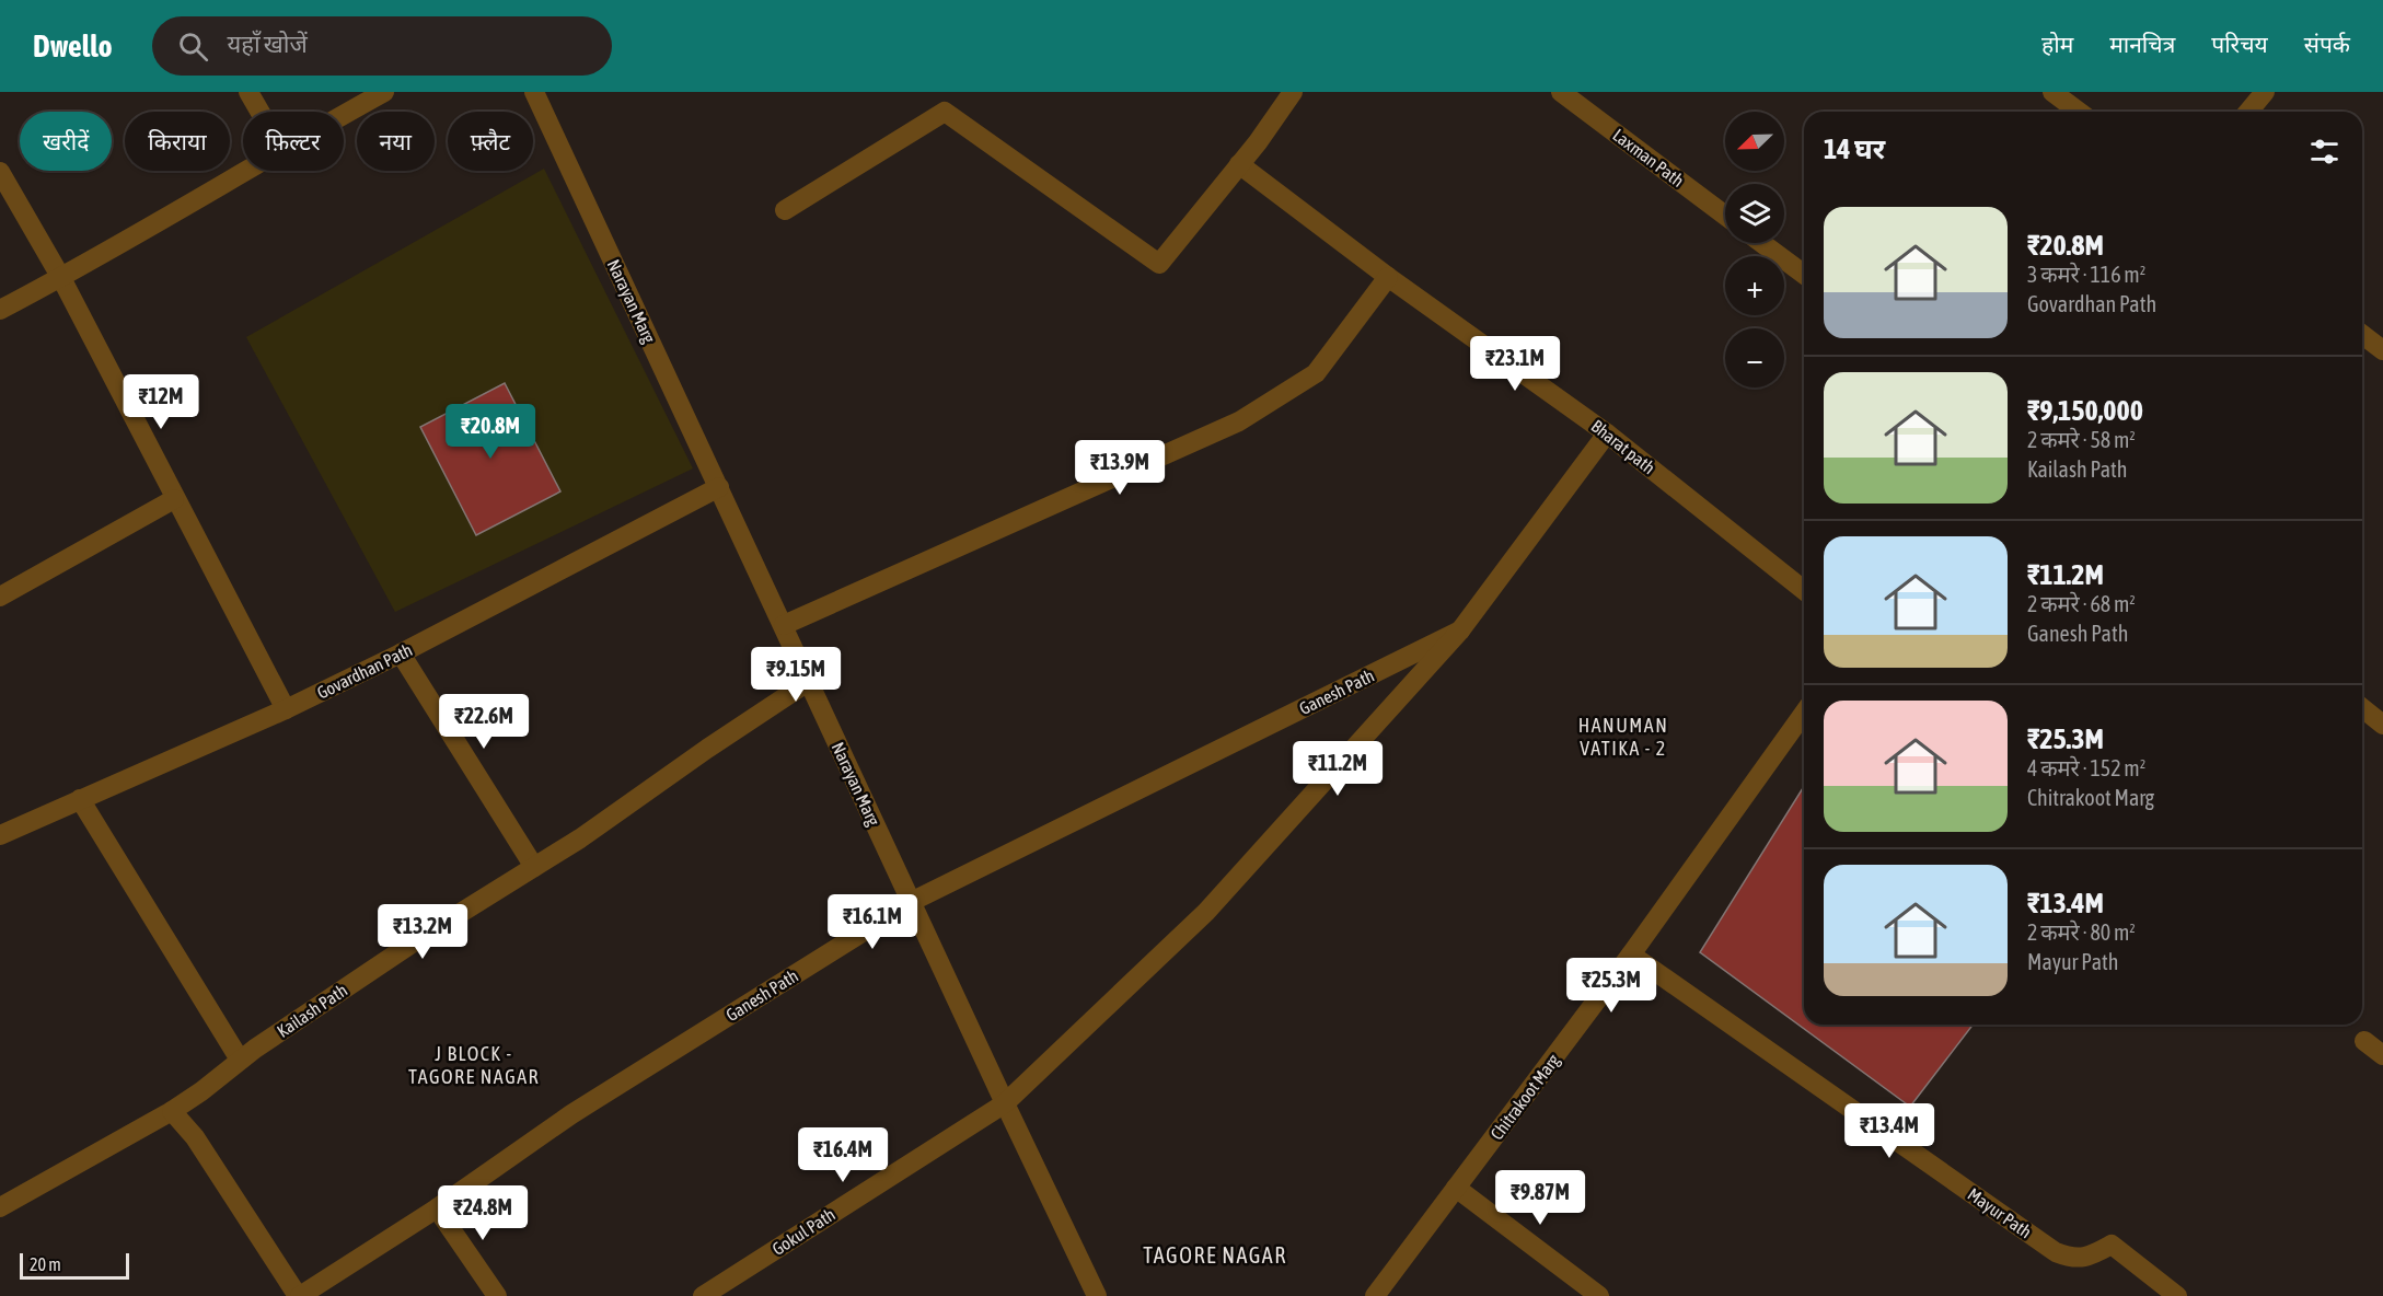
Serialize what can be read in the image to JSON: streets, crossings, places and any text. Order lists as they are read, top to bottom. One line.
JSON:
{"streets":{"street":["Laxman Path","Narayan Marg","Bharat path","Govardhan Path","Ganesh Path","Kailash Path","Chitrakoot Marg","Mayur Path","Gokul Path"]},"crossings":[["Narayan Marg","Govardhan Path"],["Narayan Marg","Ganesh Path"],["Narayan Marg","Kailash Path"],["Narayan Marg","Gokul Path"],["Bharat path","Gokul Path"],["Ganesh Path","Gokul Path"],["Chitrakoot Marg","Mayur Path"]],"districts":["HANUMAN VATIKA - 2","J BLOCK - TAGORE NAGAR","TAGORE NAGAR"],"scale_bar":"20 m","north":"bottom left","page":{"header":"Dwello","search":"यहाँ खोजें","nav":["होम","मानचित्र","परिचय","संपर्क"],"map_buttons":["+","−"],"chip":["खरीदें","किराया","फ़िल्टर","नया","फ़्लैट"],"heading":"14 घर","list":[{"name":"₹20.8M","note":"3 कमरे · 116 m² · Govardhan Path"},{"name":"₹9,150,000","note":"2 कमरे · 58 m² · Kailash Path"},{"name":"₹11.2M","note":"2 कमरे · 68 m² · Ganesh Path"},{"name":"₹25.3M","note":"4 कमरे · 152 m² · Chitrakoot Marg"},{"name":"₹13.4M","note":"2 कमरे · 80 m² · Mayur Path"}],"price":["₹23.1M","₹12M","₹20.8M","₹13.9M","₹9.15M","₹22.6M","₹11.2M","₹16.1M","₹13.2M","₹25.3M","₹13.4M","₹16.4M","₹9.87M","₹24.8M"],"scale":"20 m"}}
